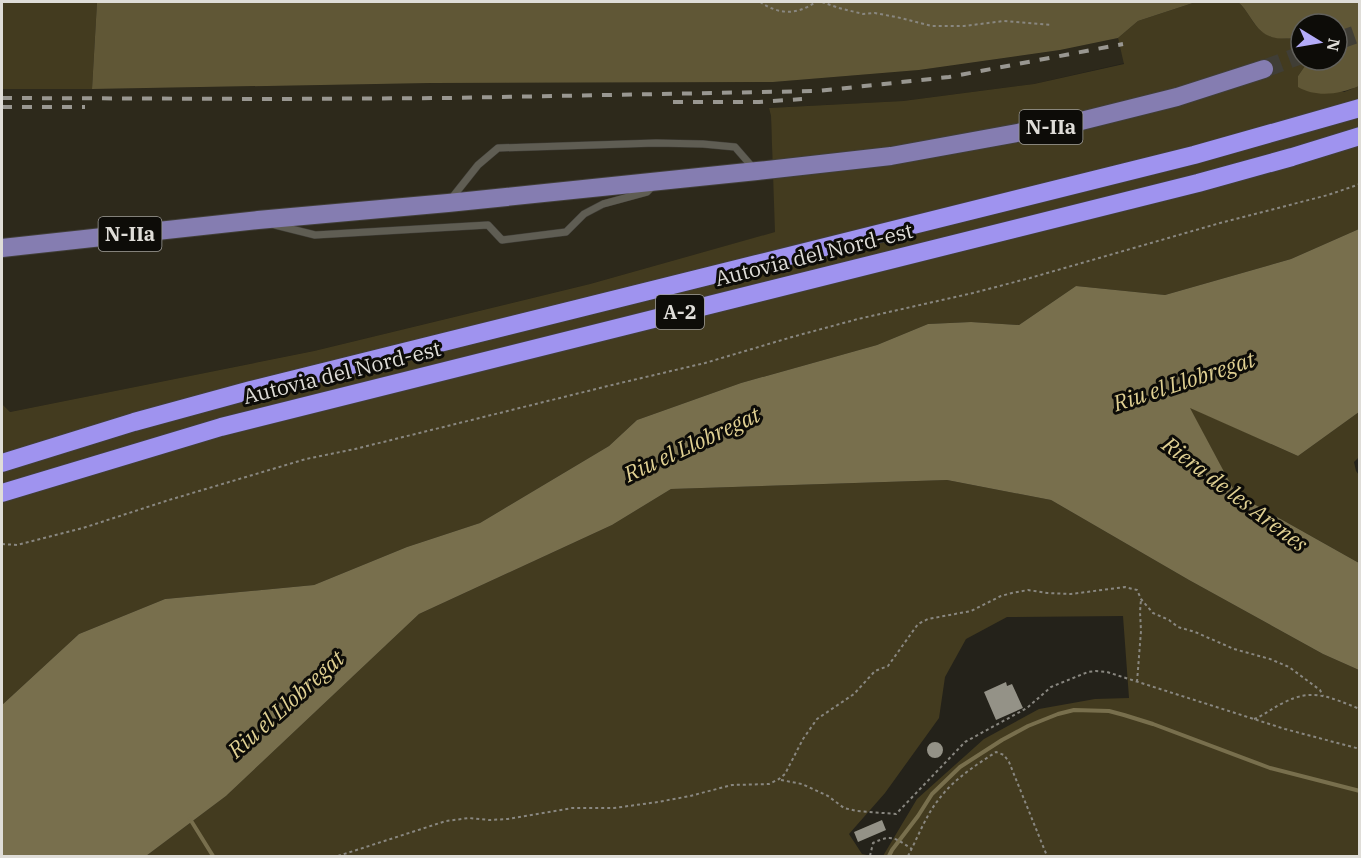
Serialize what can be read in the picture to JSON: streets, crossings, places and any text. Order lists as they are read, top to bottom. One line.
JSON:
{"streets":{"highway":["Autovia del Nord-est","A-2"],"main road":["N-IIa"]},"water":["Riu el Llobregat","Riera de les Arenes"],"north":"right"}
